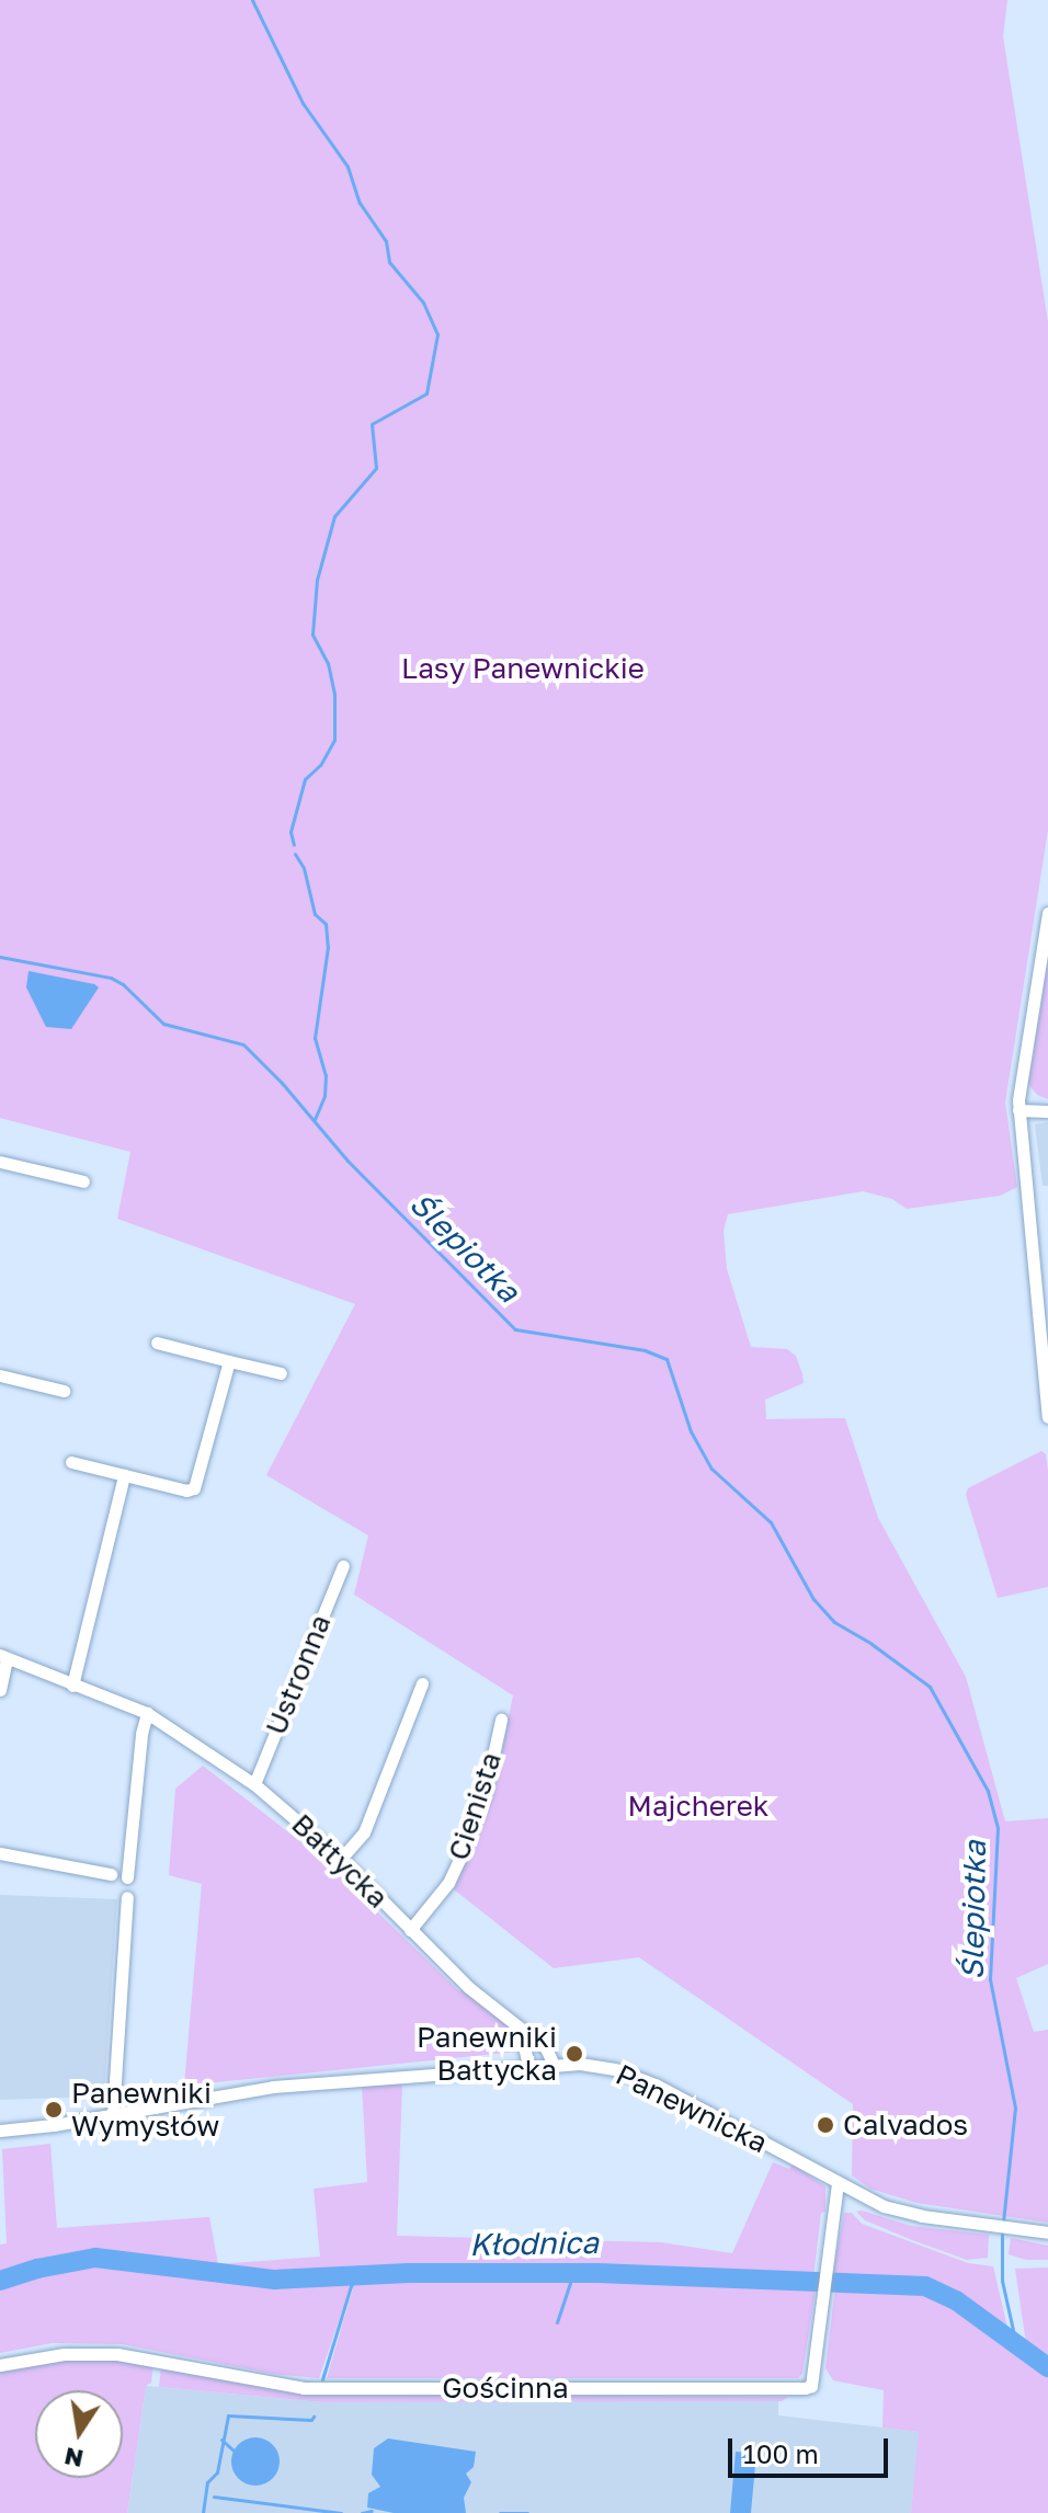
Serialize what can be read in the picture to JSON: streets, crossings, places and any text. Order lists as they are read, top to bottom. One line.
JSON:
{"streets":{"street":["Ustronna","Cienista","Bałtycka","Panewnicka","Gościnna"]},"crossings":[["Ustronna","Bałtycka"],["Cienista","Bałtycka"],["Bałtycka","Panewnicka"],["Panewnicka","Gościnna"]],"water":["Ślepiotka","Kłodnica"],"parks":["Lasy Panewnickie","Majcherek"],"places":["Panewniki Bałtycka","Panewniki Wymysłów","Calvados"],"scale_bar":"100 m","north":"bottom"}
